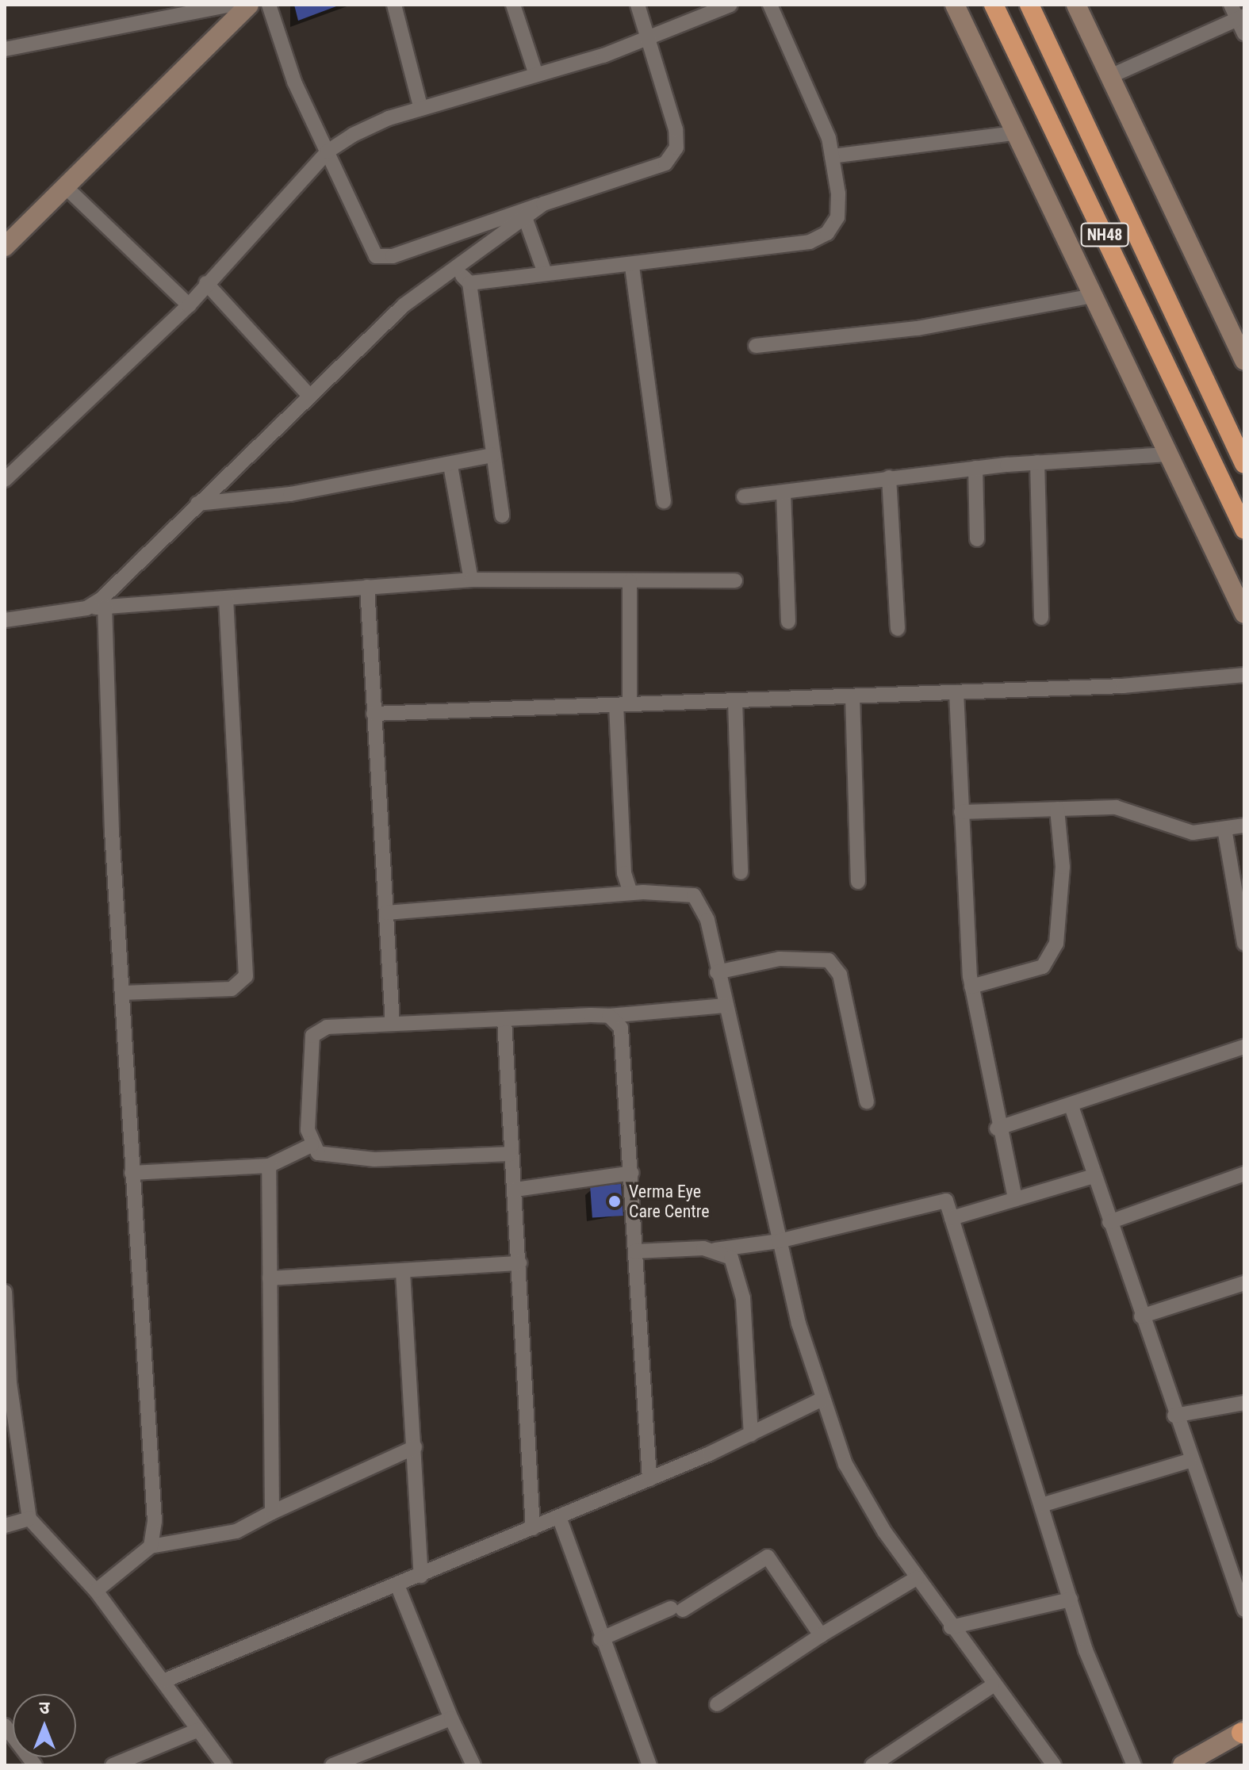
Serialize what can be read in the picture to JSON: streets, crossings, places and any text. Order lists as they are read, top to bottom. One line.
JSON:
{"streets":{"highway":["NH48"]},"places":["Verma Eye Care Centre"],"north":"top"}
